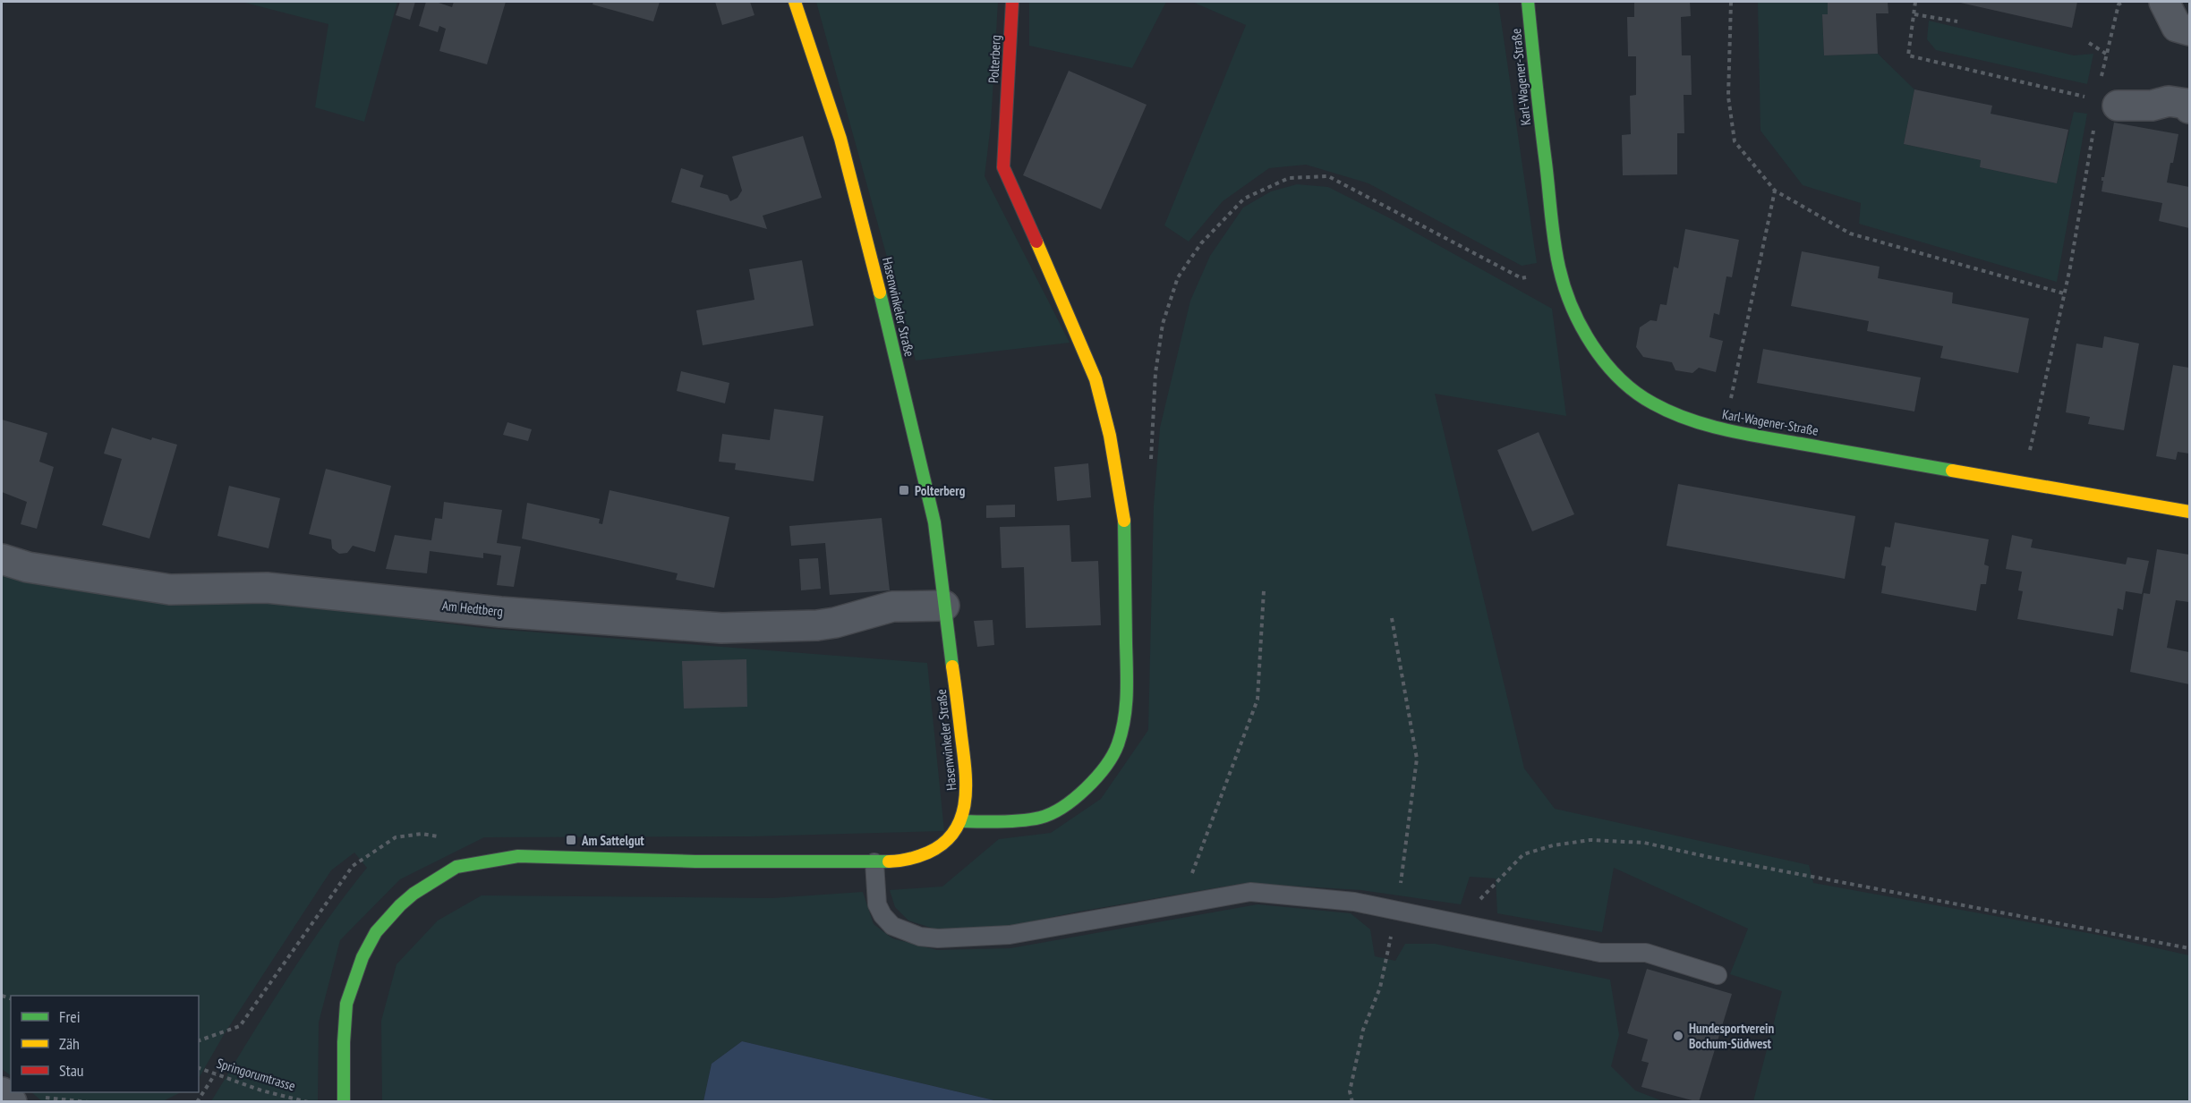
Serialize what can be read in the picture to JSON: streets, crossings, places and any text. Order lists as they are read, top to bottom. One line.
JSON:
{"streets":{"street":["Polterberg","Karl-Wagener-Straße","Hasenwinkeler Straße","Am Hedtberg"],"path":["Springorumtrasse"]},"crossings":[["Polterberg","Hasenwinkeler Straße"],["Hasenwinkeler Straße","Am Hedtberg"]],"places":{"transit":["Polterberg","Am Sattelgut"],"other":["Hundesportverein Bochum-Südwest"]},"legend":["Frei","Zäh","Stau"]}
